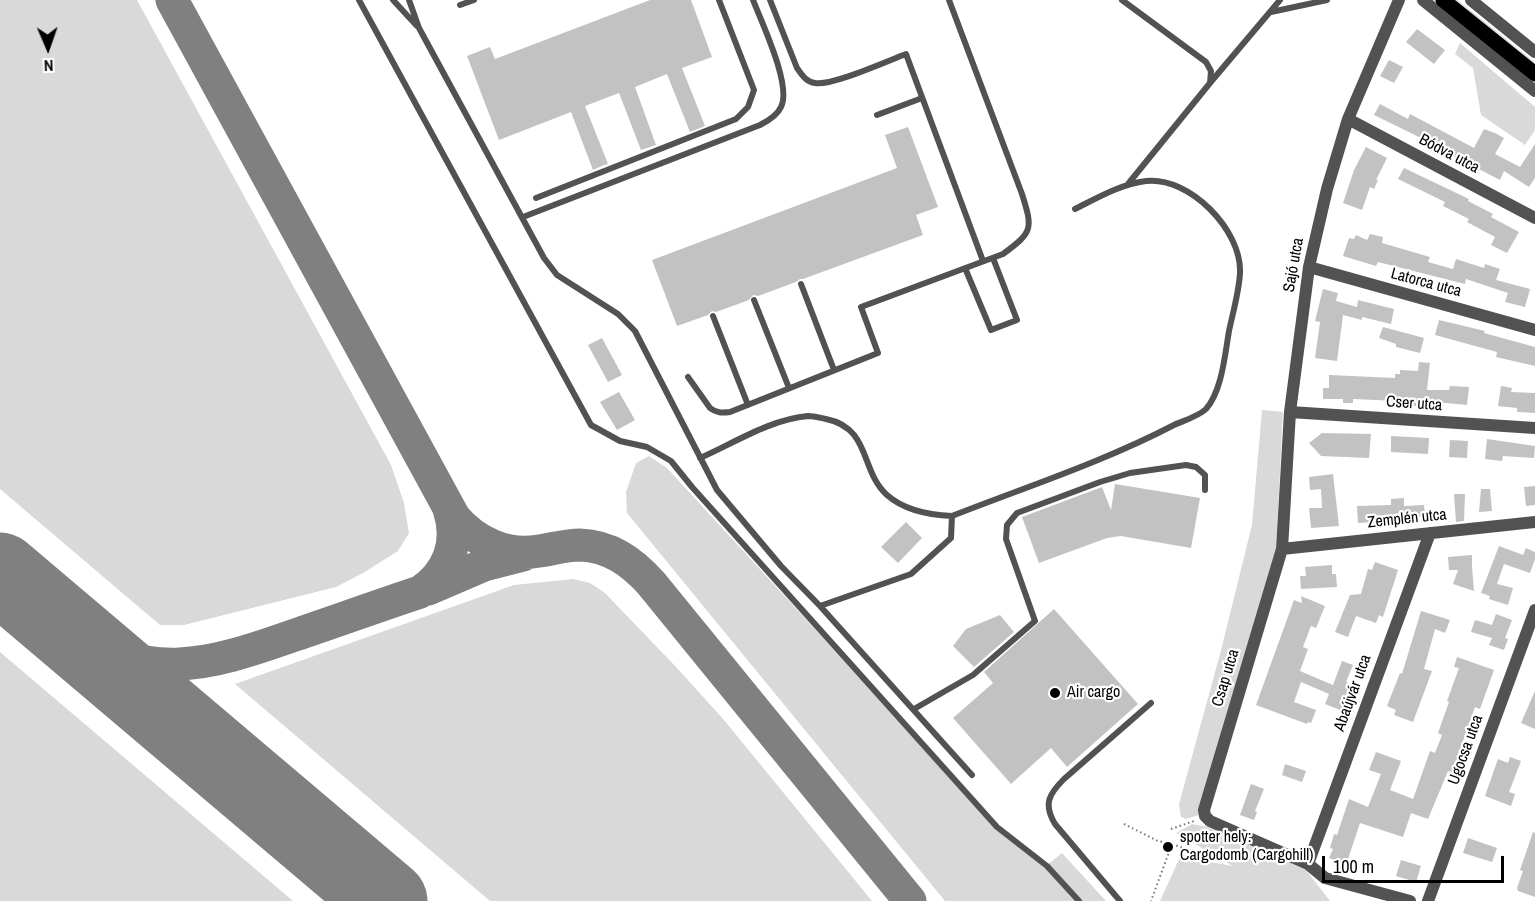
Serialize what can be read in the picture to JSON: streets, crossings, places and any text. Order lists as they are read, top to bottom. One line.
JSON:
{"streets":{"street":["Bódva utca","Sajó utca","Latorca utca","Cser utca","Zemplén utca","Csap utca","Abaújvár utca","Ugocsa utca"]},"crossings":[["Bódva utca","Sajó utca"],["Sajó utca","Latorca utca"],["Sajó utca","Cser utca"],["Sajó utca","Zemplén utca"],["Sajó utca","Csap utca"],["Zemplén utca","Csap utca"],["Zemplén utca","Abaújvár utca"]],"places":["Air cargo","spotter hely: Cargodomb (Cargohill)"],"scale_bar":"100 m","north":"bottom"}
